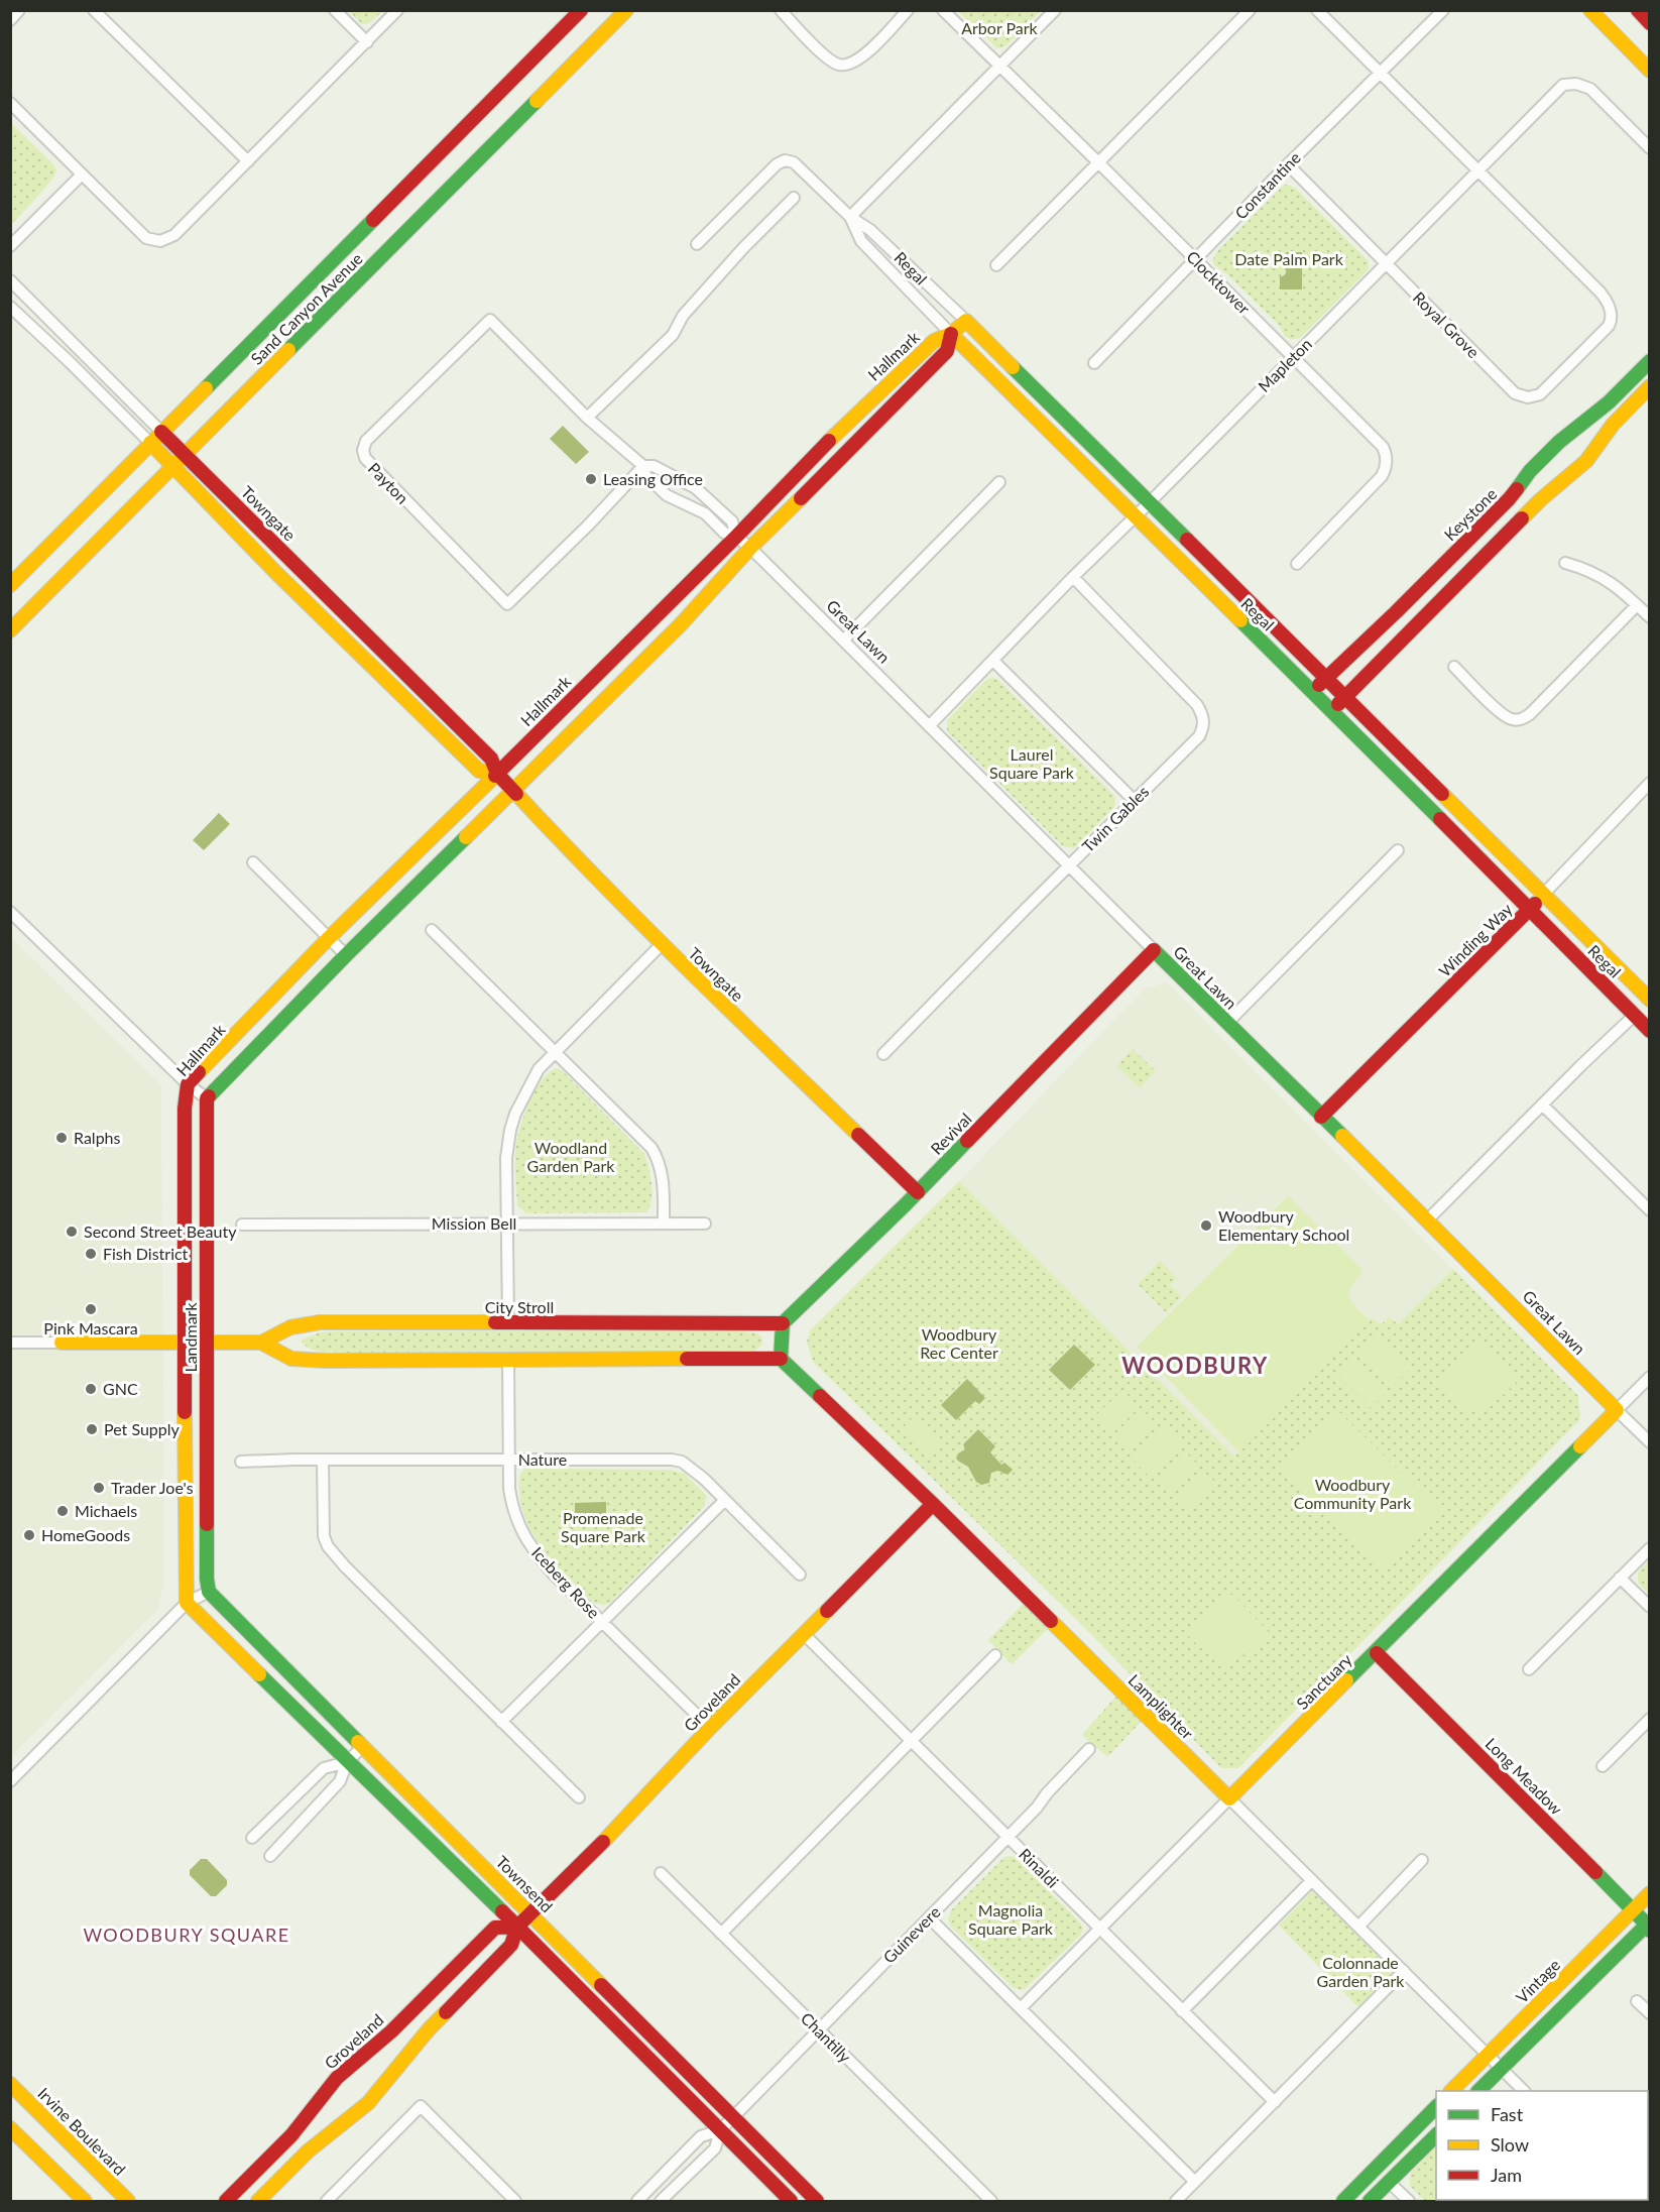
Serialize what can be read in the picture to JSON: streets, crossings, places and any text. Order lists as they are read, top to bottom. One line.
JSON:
{"streets":{"street":["Constantine","Regal","Clocktower","Sand Canyon Avenue","Royal Grove","Hallmark","Mapleton","Payton","Towngate","Keystone","Great Lawn","Twin Gables","Winding Way","Revival","Mission Bell","City Stroll","Landmark","Nature","Iceberg Rose","Sanctuary","Groveland","Lamplighter","Long Meadow","Rinaldi","Townsend","Guinevere","Vintage","Chantilly","Irvine Boulevard"]},"crossings":[["Constantine","Clocktower"],["Constantine","Royal Grove"],["Regal","Hallmark"],["Regal","Mapleton"],["Regal","Keystone"],["Regal","Winding Way"],["Clocktower","Mapleton"],["Sand Canyon Avenue","Towngate"],["Royal Grove","Mapleton"],["Hallmark","Payton"],["Hallmark","Towngate"],["Hallmark","Great Lawn"],["Hallmark","Landmark"],["Mapleton","Great Lawn"],["Mapleton","Twin Gables"],["Payton","Great Lawn"],["Towngate","Revival"],["Great Lawn","Twin Gables"],["Great Lawn","Winding Way"],["Great Lawn","Revival"],["Great Lawn","Sanctuary"],["Revival","City Stroll"],["City Stroll","Landmark"],["City Stroll","Iceberg Rose"],["City Stroll","Lamplighter"],["Landmark","Townsend"],["Nature","Iceberg Rose"],["Iceberg Rose","Groveland"],["Sanctuary","Lamplighter"],["Sanctuary","Long Meadow"],["Sanctuary","Rinaldi"],["Groveland","Lamplighter"],["Groveland","Rinaldi"],["Groveland","Townsend"],["Lamplighter","Vintage"],["Long Meadow","Vintage"],["Rinaldi","Guinevere"],["Townsend","Guinevere"],["Guinevere","Chantilly"]],"districts":["WOODBURY","WOODBURY SQUARE"],"parks":["Arbor Park","Date Palm Park","Laurel Square Park","Woodland Garden Park","Woodbury Rec Center","Woodbury Community Park","Promenade Square Park","Magnolia Square Park","Colonnade Garden Park"],"places":["Leasing Office","Ralphs","Woodbury Elementary School","Second Street Beauty","Fish District","Pink Mascara","GNC","Pet Supply","Trader Joe's","Michaels","HomeGoods"],"legend":["Fast","Slow","Jam"]}
